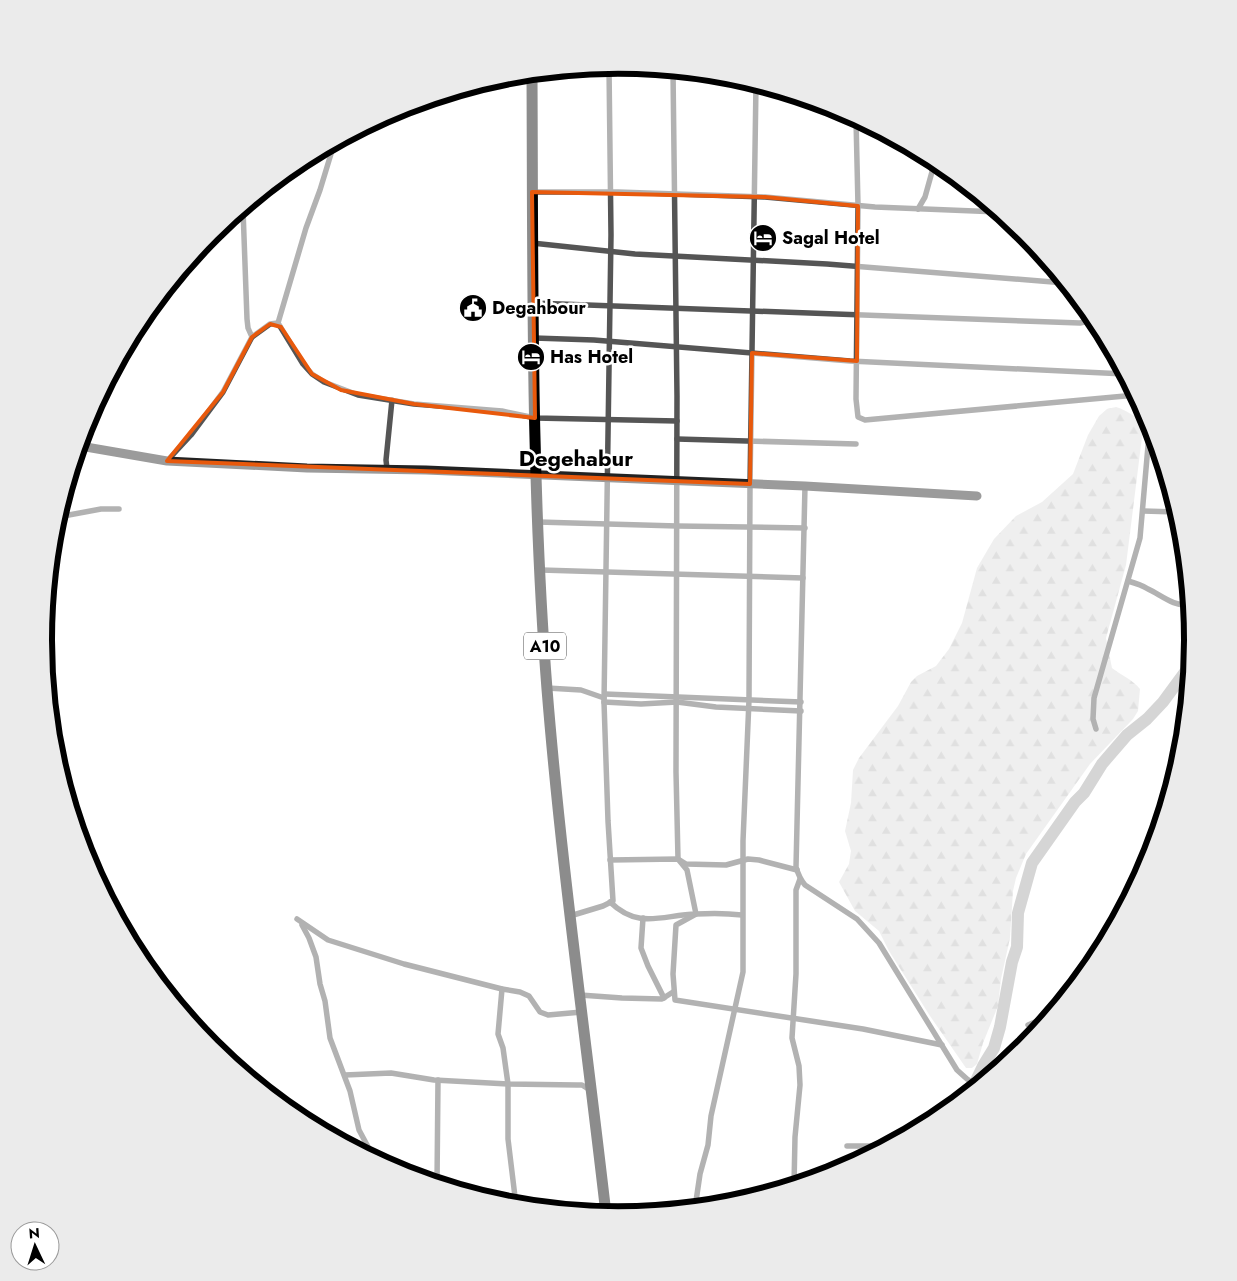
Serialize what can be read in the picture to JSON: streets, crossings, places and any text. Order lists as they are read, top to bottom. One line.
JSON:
{"streets":{"highway":["A10"]},"districts":["Degehabur"],"places":{"hotel":["Sagal Hotel","Has Hotel"],"public building":["Degahbour"]},"north":"top"}
